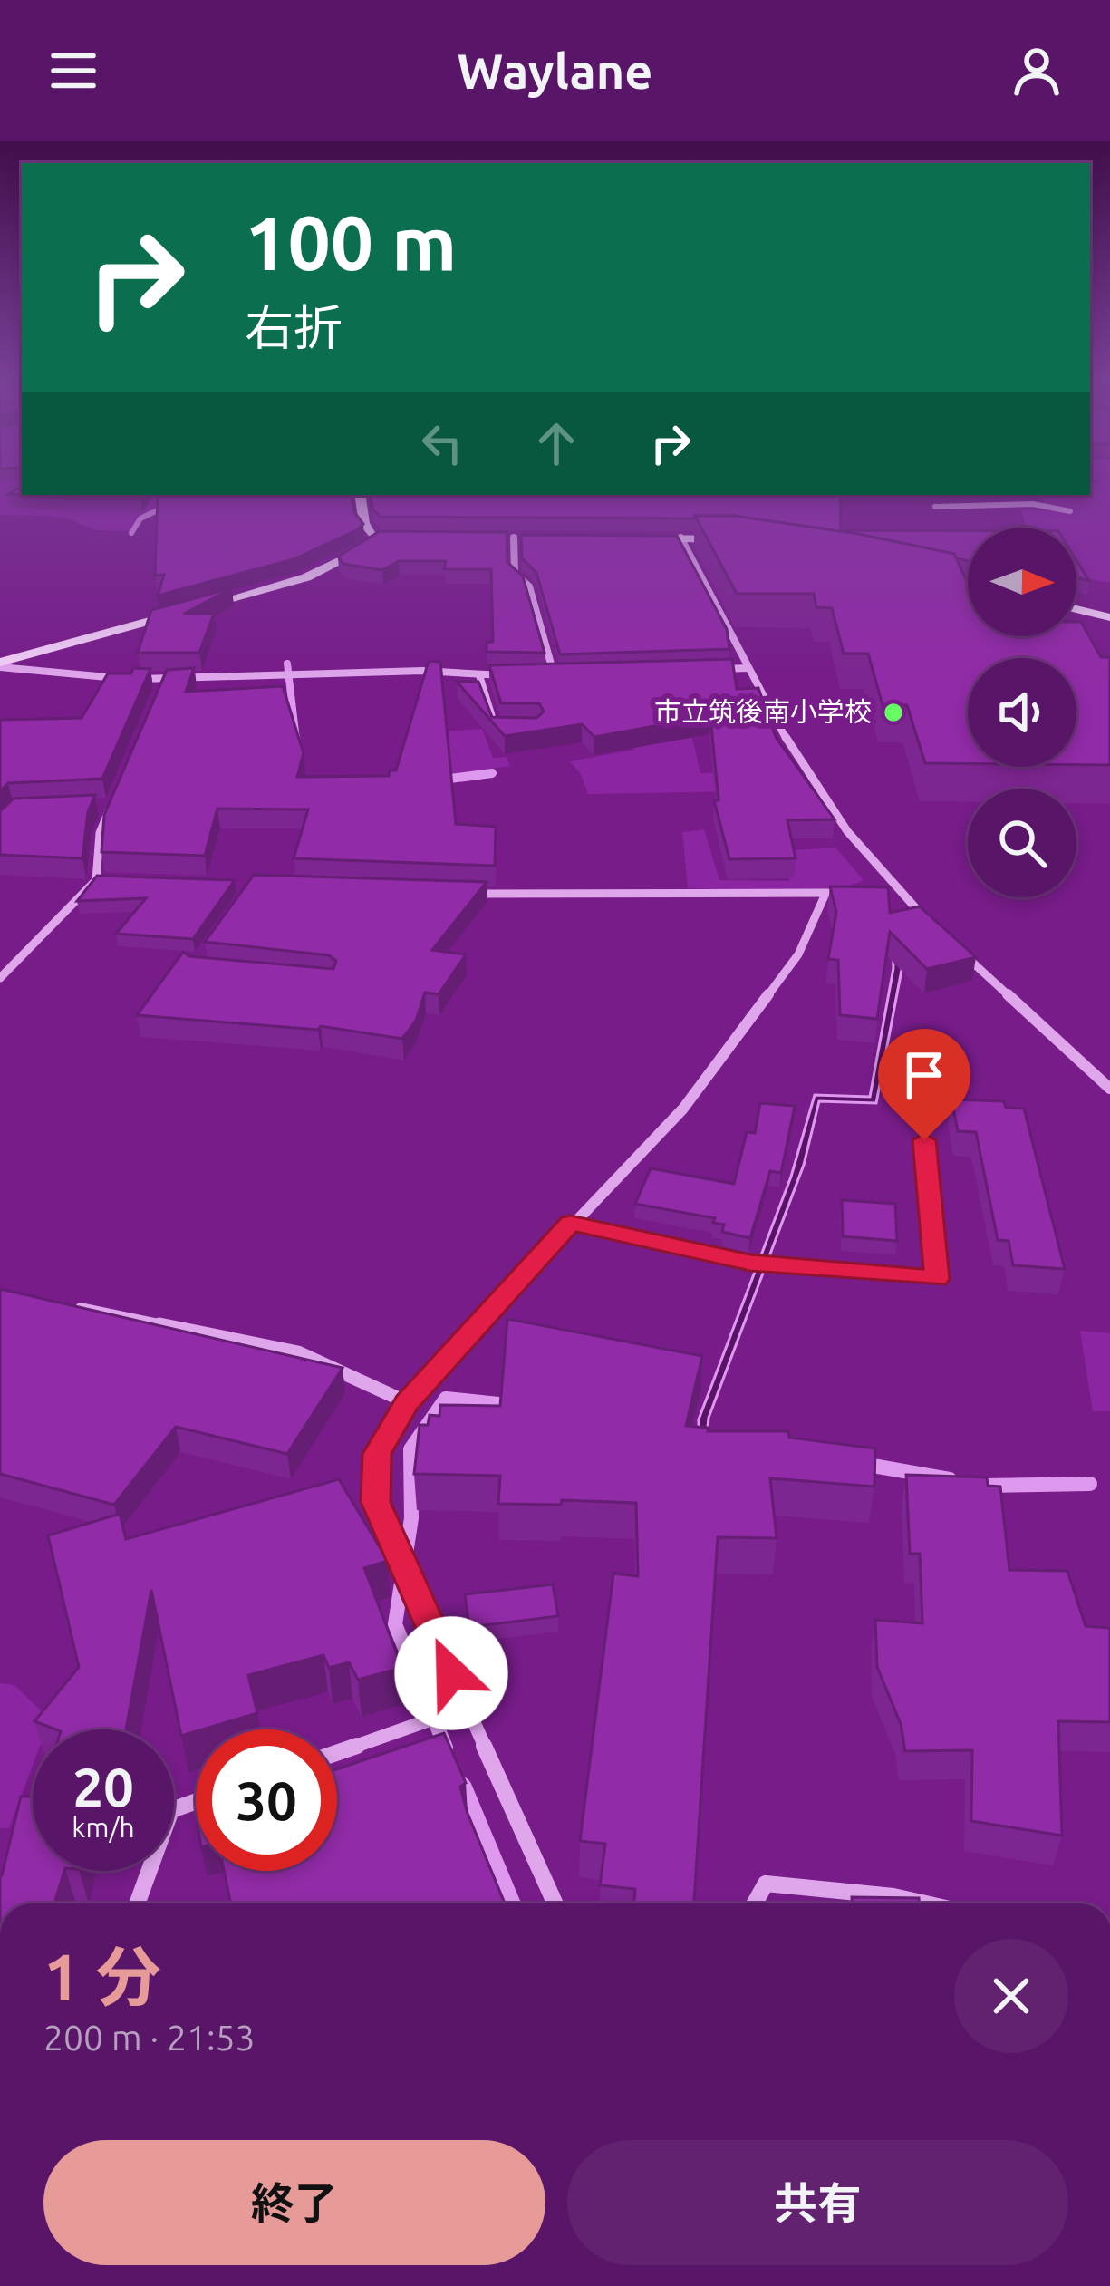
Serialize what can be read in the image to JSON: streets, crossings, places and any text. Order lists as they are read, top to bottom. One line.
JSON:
{"places":["市立筑後南小学校"],"north":"right","page":{"header":"Waylane","turn":["100 m","右折"],"speed":"20 km/h","limit":"30","heading":["1 分","200 m · 21:53"],"buttons":["終了","共有"]}}
